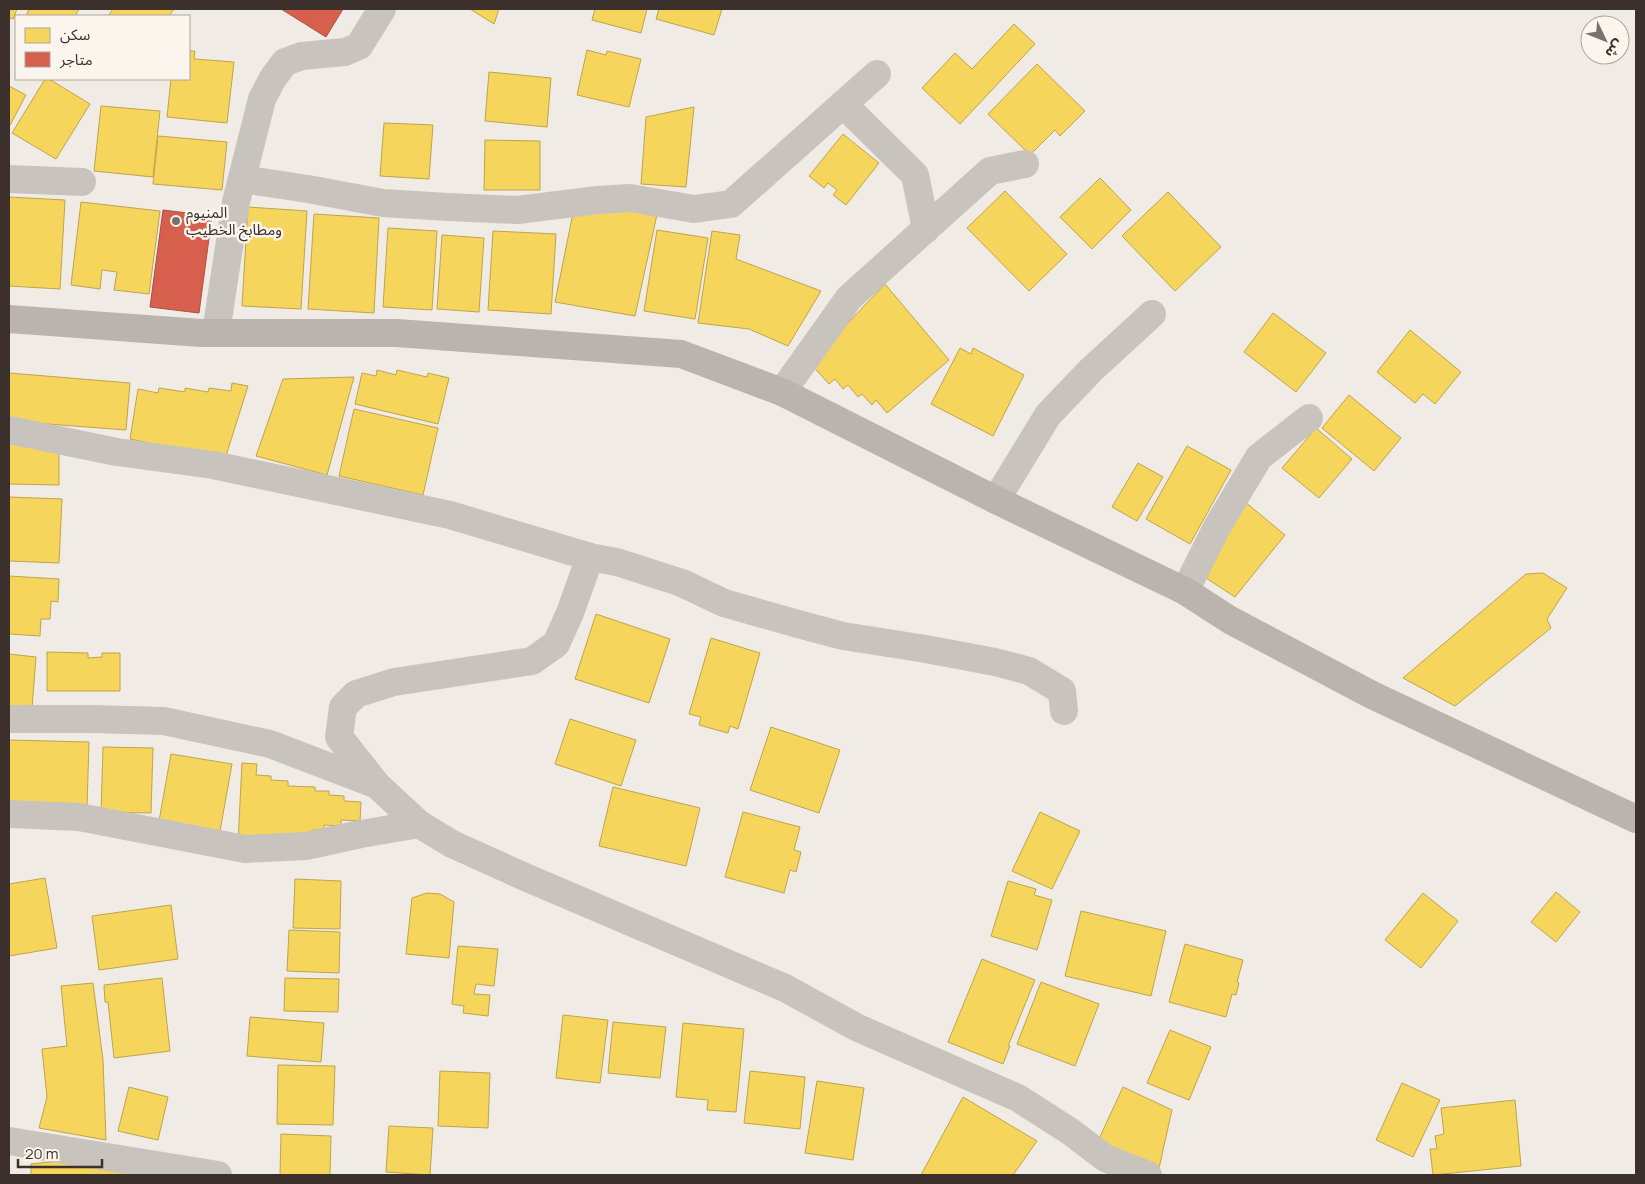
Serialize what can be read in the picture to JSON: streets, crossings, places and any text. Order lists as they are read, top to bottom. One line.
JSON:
{"places":["المنيوم ومطابخ الخطيب"],"legend":["سكن","متاجر"],"scale_bar":"20 m","north":"bottom right"}
